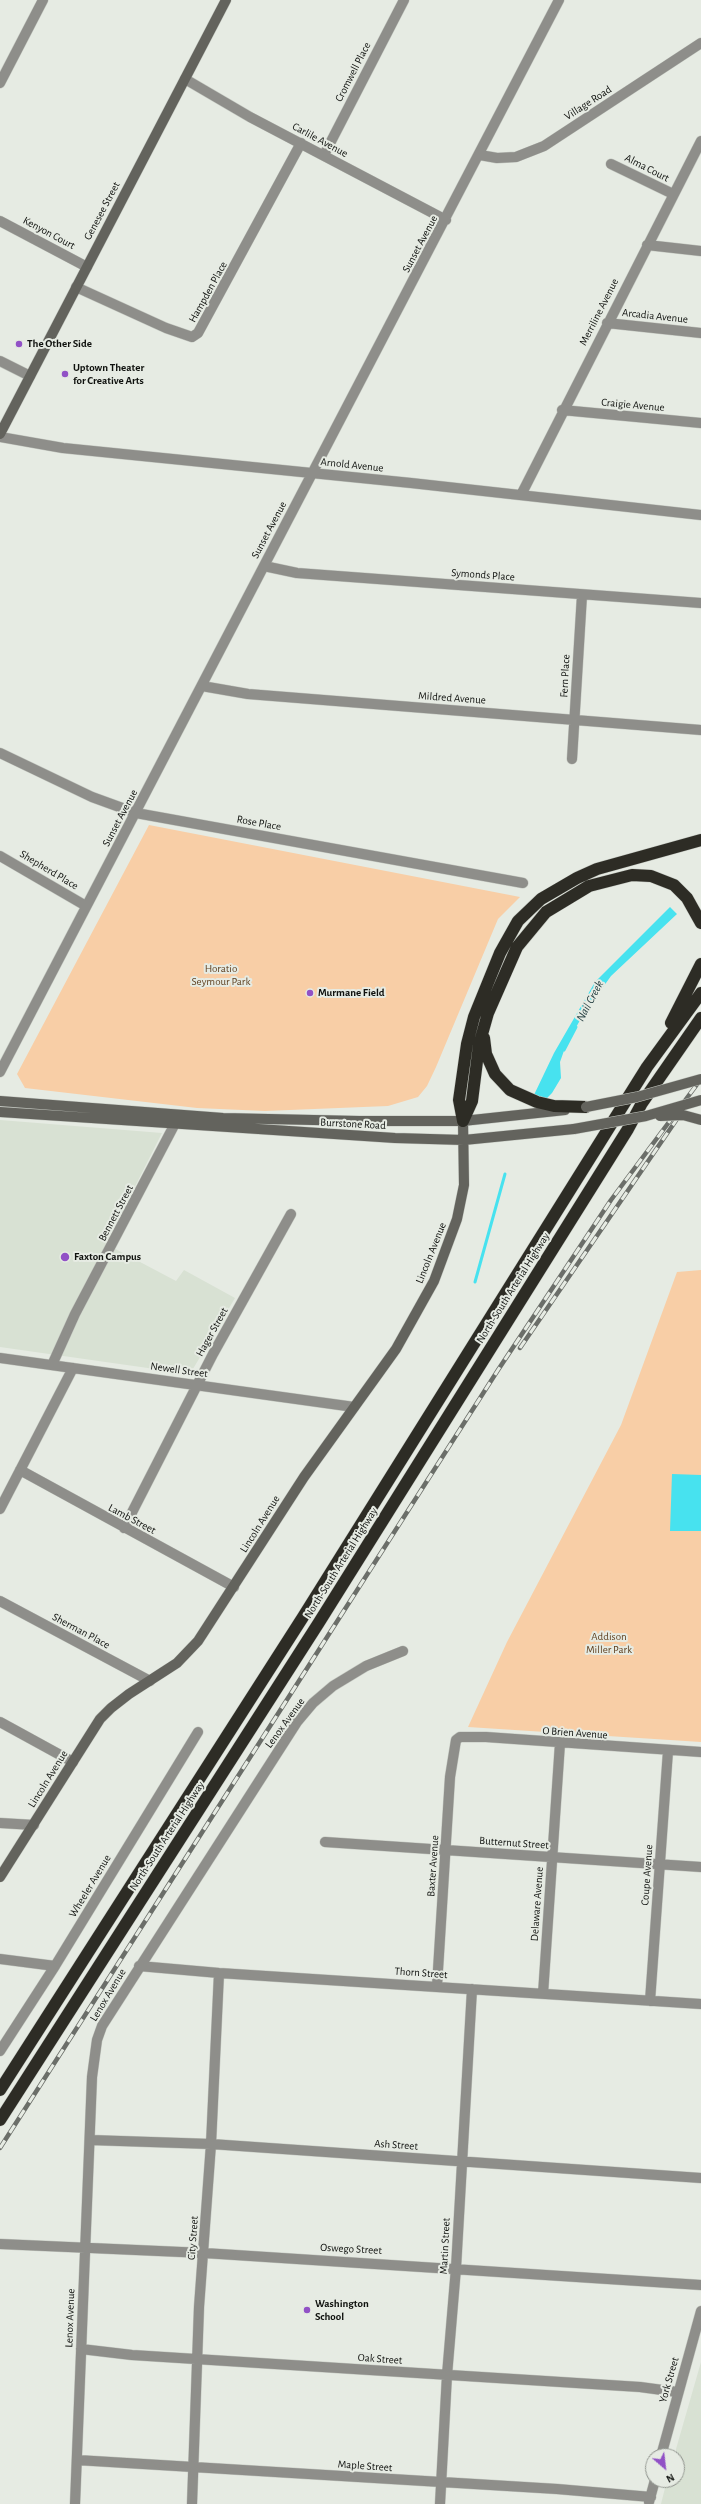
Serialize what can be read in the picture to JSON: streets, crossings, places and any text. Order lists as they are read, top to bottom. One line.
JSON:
{"streets":{"highway":["North-South Arterial Highway"],"street":["Cromwell Place","Village Road","Carlile Avenue","Alma Court","Genesee Street","Kenyon Court","Sunset Avenue","Hampden Place","Merriline Avenue","Arcadia Avenue","Craigie Avenue","Arnold Avenue","Symonds Place","Fern Place","Mildred Avenue","Rose Place","Shepherd Place","Burrstone Road","Bennett Street","Lincoln Avenue","Hager Street","Newell Street","Lamb Street","Sherman Place","Lenox Avenue","O Brien Avenue","Butternut Street","Baxter Avenue","Coupe Avenue","Wheeler Avenue","Delaware Avenue","Thorn Street","Ash Street","City Street","Martin Street","Oswego Street","Oak Street","York Street","Maple Street"]},"crossings":[["Cromwell Place","Carlile Avenue"],["Village Road","Sunset Avenue"],["Carlile Avenue","Genesee Street"],["Carlile Avenue","Sunset Avenue"],["Carlile Avenue","Hampden Place"],["Alma Court","Merriline Avenue"],["Genesee Street","Kenyon Court"],["Genesee Street","Hampden Place"],["Sunset Avenue","Arnold Avenue"],["Sunset Avenue","Symonds Place"],["Sunset Avenue","Mildred Avenue"],["Sunset Avenue","Rose Place"],["Sunset Avenue","Shepherd Place"],["Merriline Avenue","Arcadia Avenue"],["Merriline Avenue","Craigie Avenue"],["Merriline Avenue","Arnold Avenue"],["Symonds Place","Fern Place"],["Fern Place","Mildred Avenue"],["Burrstone Road","Bennett Street"],["Burrstone Road","Lincoln Avenue"],["Bennett Street","Newell Street"],["Lincoln Avenue","Newell Street"],["Lincoln Avenue","Lamb Street"],["Lincoln Avenue","Sherman Place"],["Hager Street","Newell Street"],["Hager Street","Lamb Street"],["Lenox Avenue","Thorn Street"],["Lenox Avenue","Ash Street"],["Lenox Avenue","Oswego Street"],["Lenox Avenue","Oak Street"],["Lenox Avenue","Maple Street"],["O Brien Avenue","Baxter Avenue"],["O Brien Avenue","Coupe Avenue"],["O Brien Avenue","Delaware Avenue"],["Butternut Street","Baxter Avenue"],["Butternut Street","Coupe Avenue"],["Butternut Street","Delaware Avenue"],["Baxter Avenue","Thorn Street"],["Coupe Avenue","Thorn Street"],["Delaware Avenue","Thorn Street"],["Thorn Street","City Street"],["Thorn Street","Martin Street"],["Ash Street","City Street"],["Ash Street","Martin Street"],["City Street","Oswego Street"],["City Street","Oak Street"],["City Street","Maple Street"],["Martin Street","Oswego Street"],["Martin Street","Oak Street"],["Martin Street","Maple Street"],["Oak Street","York Street"]],"water":["Nail Creek"],"parks":["Horatio Seymour Park","Addison Miller Park"],"places":["The Other Side","Uptown Theater for Creative Arts","Murmane Field","Faxton Campus","Washington School"],"north":"bottom right"}
